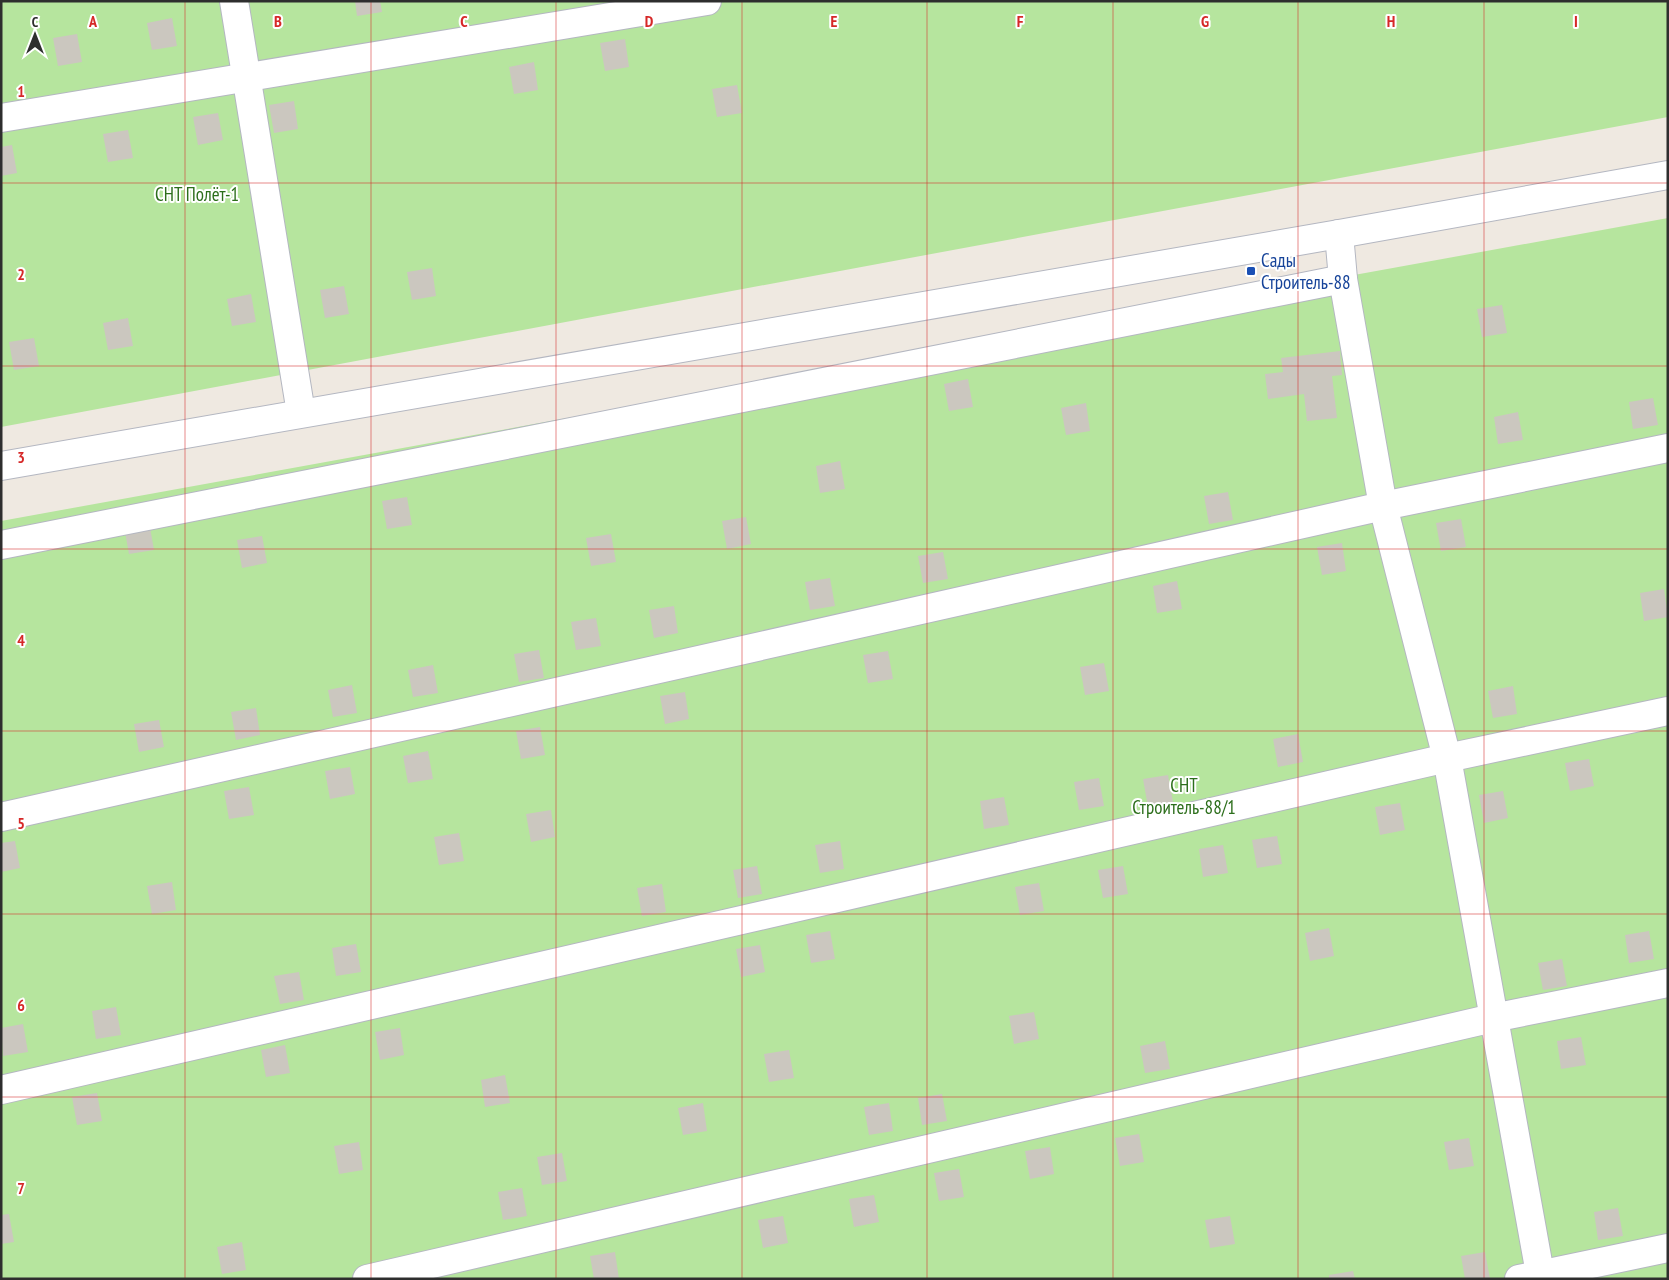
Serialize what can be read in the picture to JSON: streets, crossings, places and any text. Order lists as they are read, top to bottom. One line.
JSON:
{"parks":["СНТ Полёт-1","СНТ Строитель-88/1"],"places":{"transit":["Сады Строитель-88"]},"north":"top","grid":{"columns":["A","B","C","D","E","F","G","H","I"],"rows":["1","2","3","4","5","6","7"]}}
